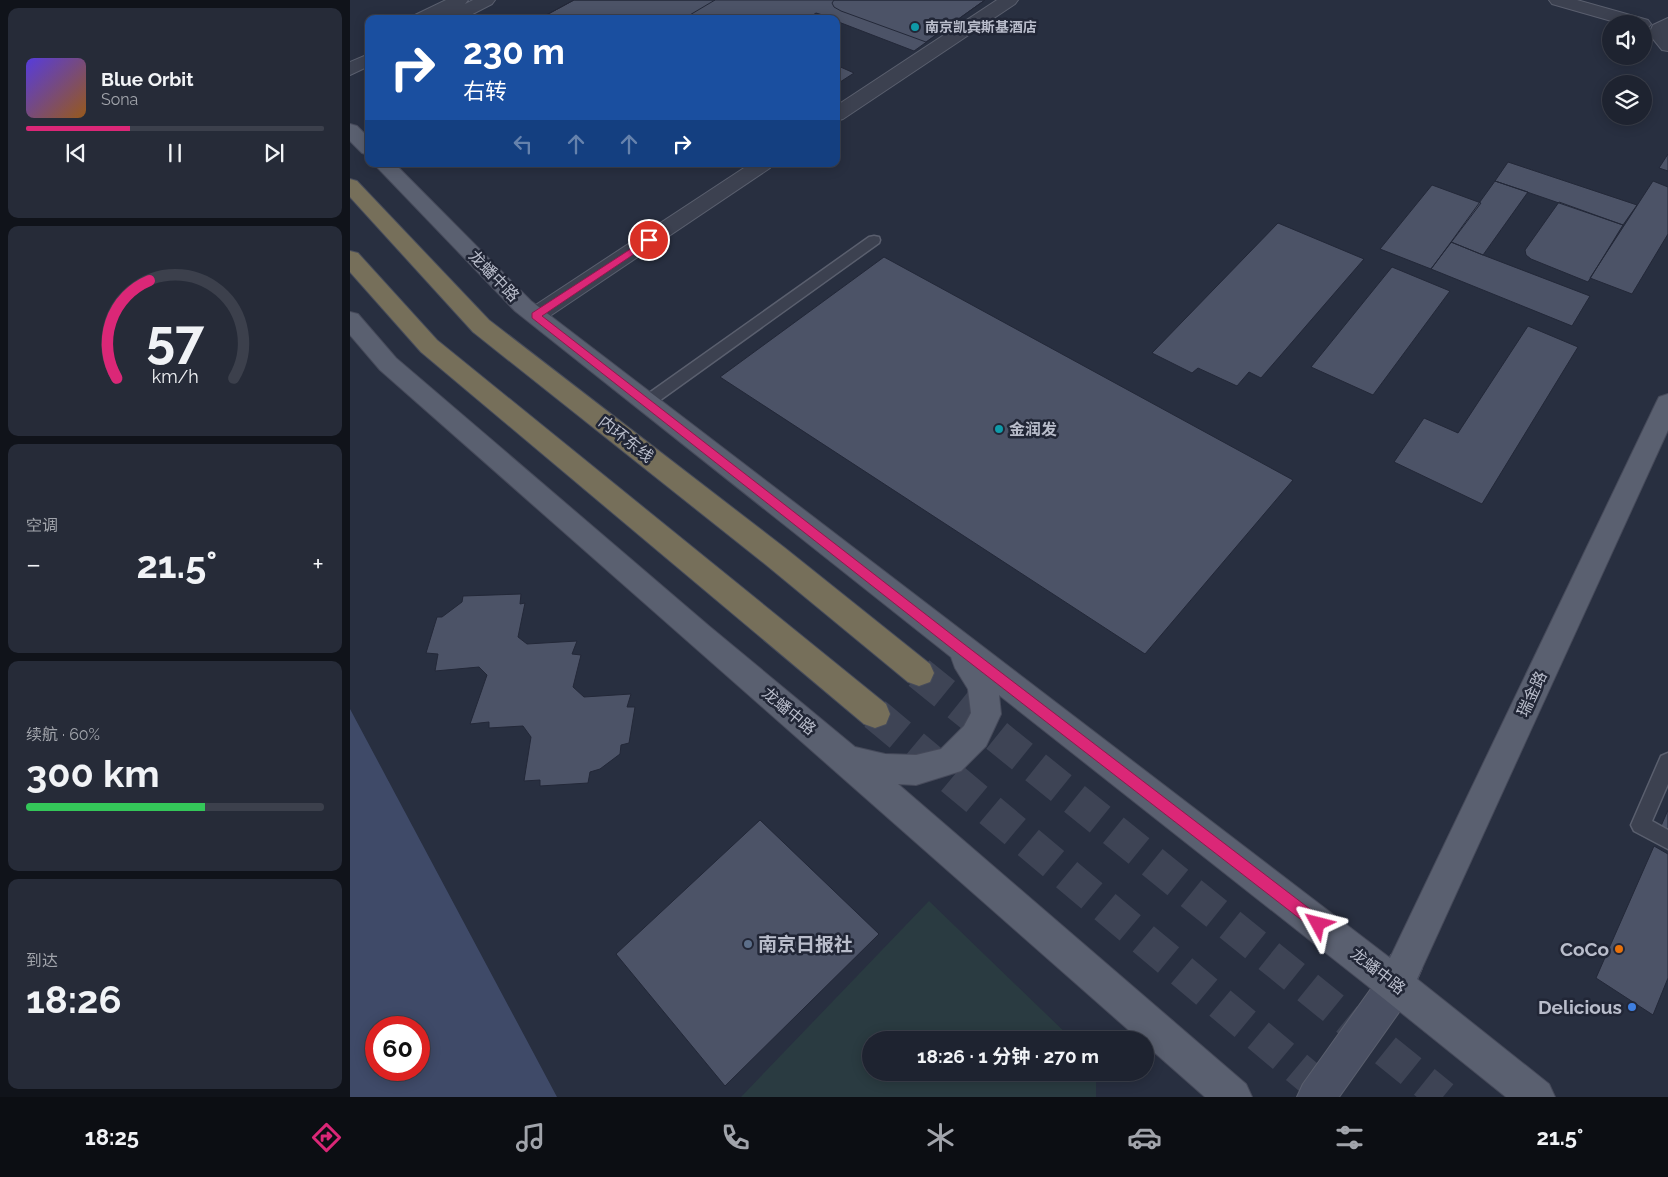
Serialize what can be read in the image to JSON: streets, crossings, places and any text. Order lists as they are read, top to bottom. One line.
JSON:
{"streets":{"highway":["内环东线"],"main road":["龙蟠中路","瑞金路"]},"crossings":[["龙蟠中路","瑞金路"]],"places":["南京凯宾斯基酒店","金润发","南京日报社","CoCo","Delicious"],"page":{"turn":["230 m","右转"],"song":["Blue Orbit","Sona"],"tile":["空调",["续航 · 60%","300 km"],["到达","18:26"]],"heat":["−","21.5°","+"],"limit":"60","trip":"18:26 · 1 分钟 · 270 m","tabs":["18:25","21.5°"],"gauge":["57","km/h"]}}
